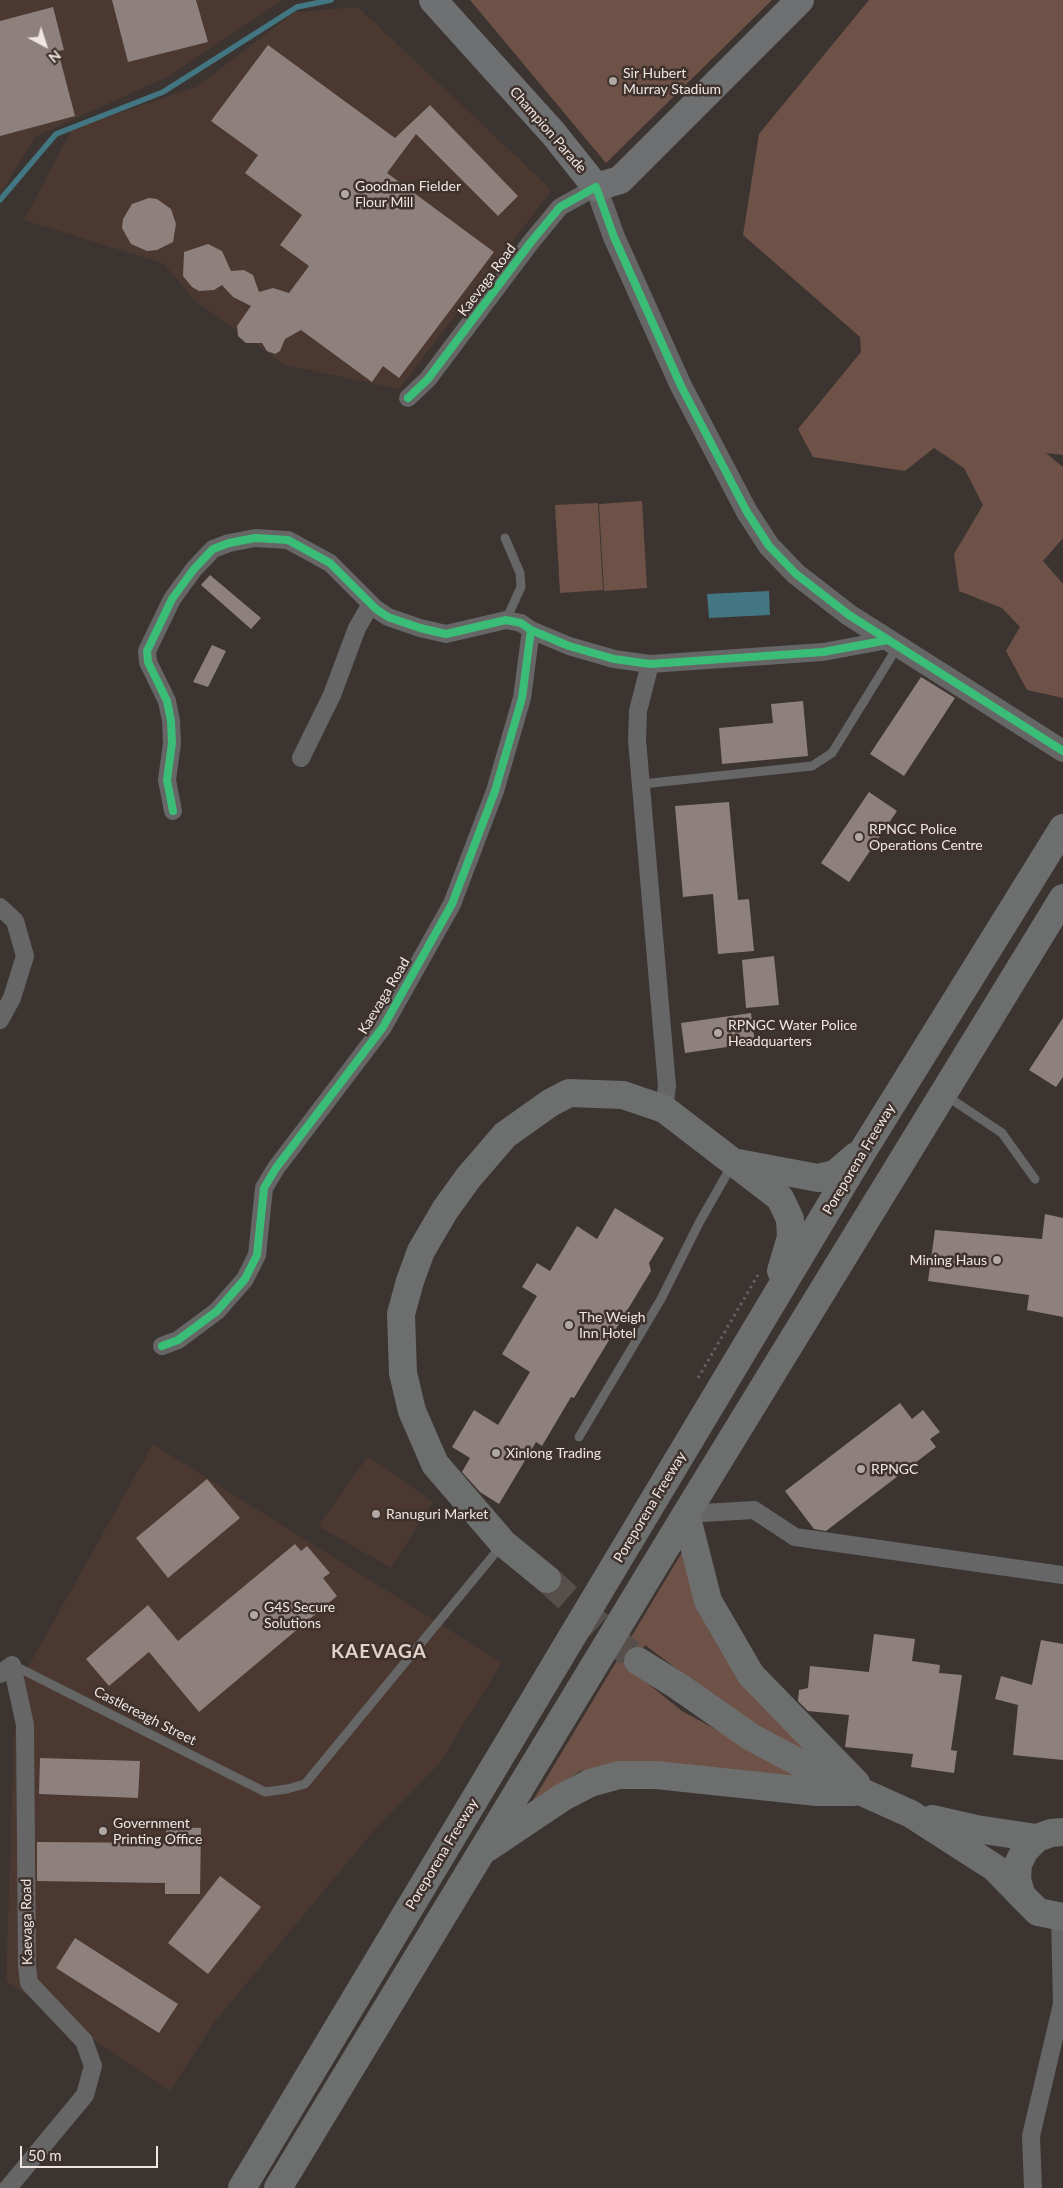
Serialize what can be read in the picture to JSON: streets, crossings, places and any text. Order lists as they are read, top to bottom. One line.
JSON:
{"streets":{"highway":["Poreporena Freeway"],"main road":["Champion Parade"],"street":["Kaevaga Road"],"lane":["Castlereagh Street"]},"crossings":[["Champion Parade","Kaevaga Road"],["Kaevaga Road","Castlereagh Street"]],"districts":["KAEVAGA"],"places":["Sir Hubert Murray Stadium","Goodman Fielder Flour Mill","RPNGC Police Operations Centre","RPNGC Water Police Headquarters","Mining Haus","The Weigh Inn Hotel","Xinlong Trading","RPNGC","Ranuguri Market","G4S Secure Solutions","Government Printing Office"],"scale_bar":"50 m","north":"bottom right"}
